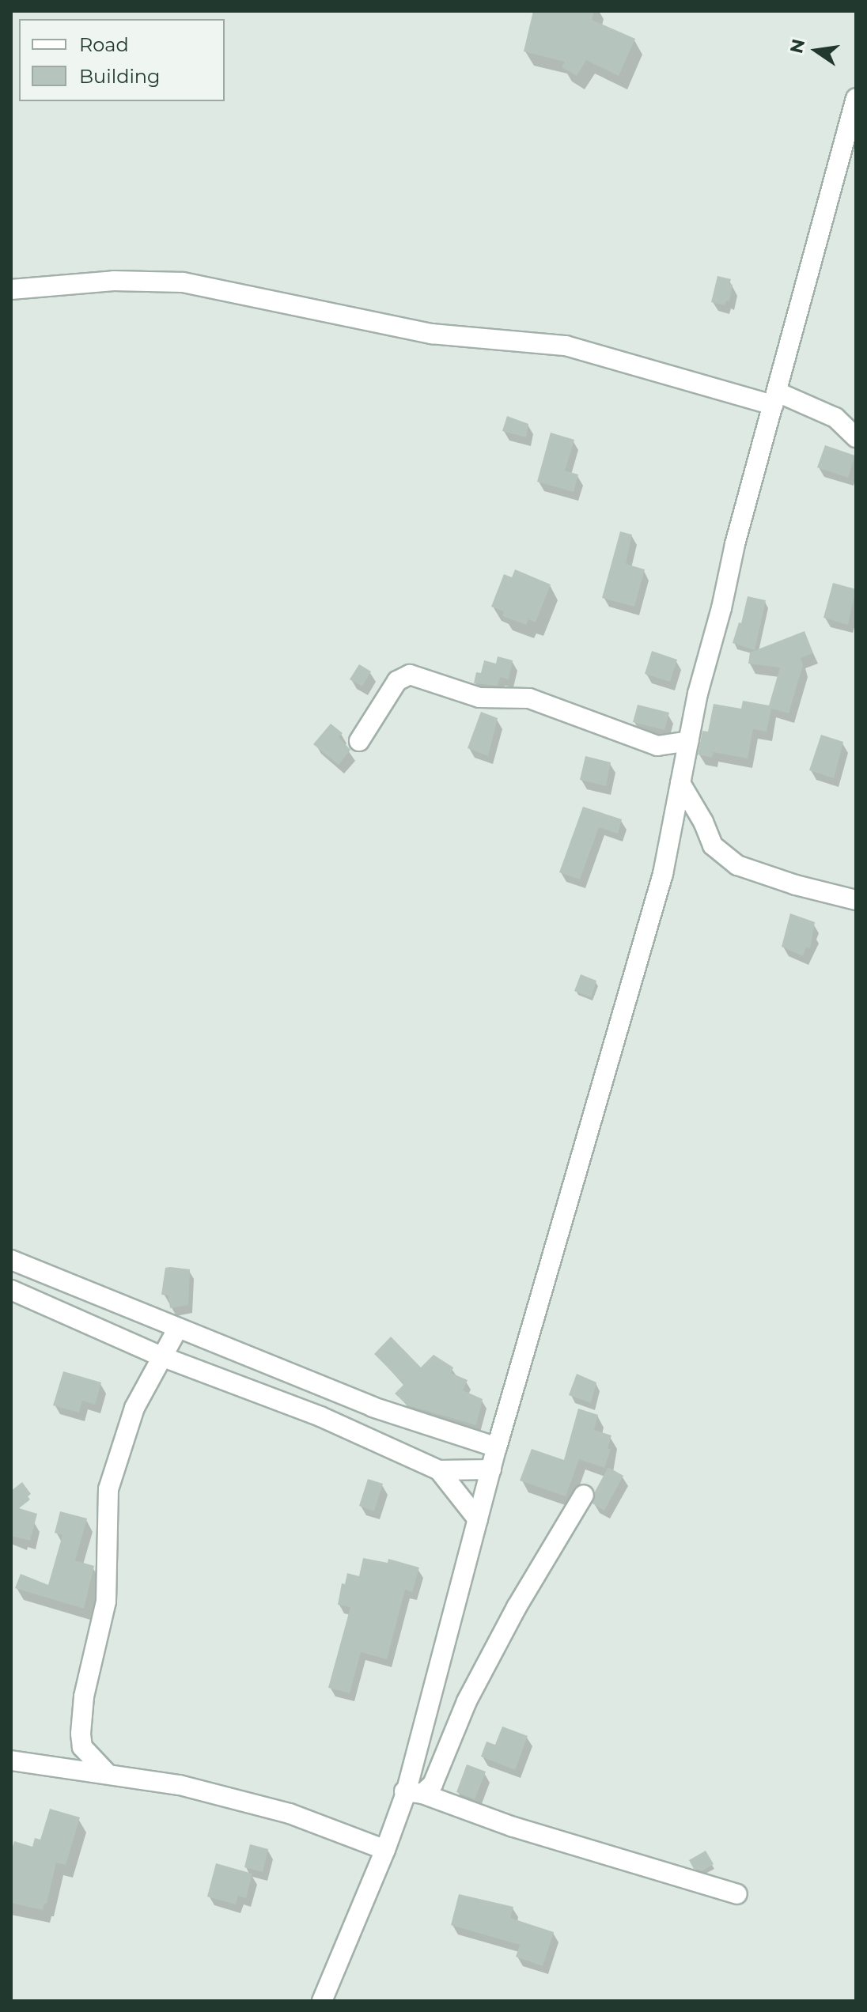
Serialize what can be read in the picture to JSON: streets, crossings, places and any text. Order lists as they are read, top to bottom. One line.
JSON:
{"legend":["Road","Building"],"north":"left"}
